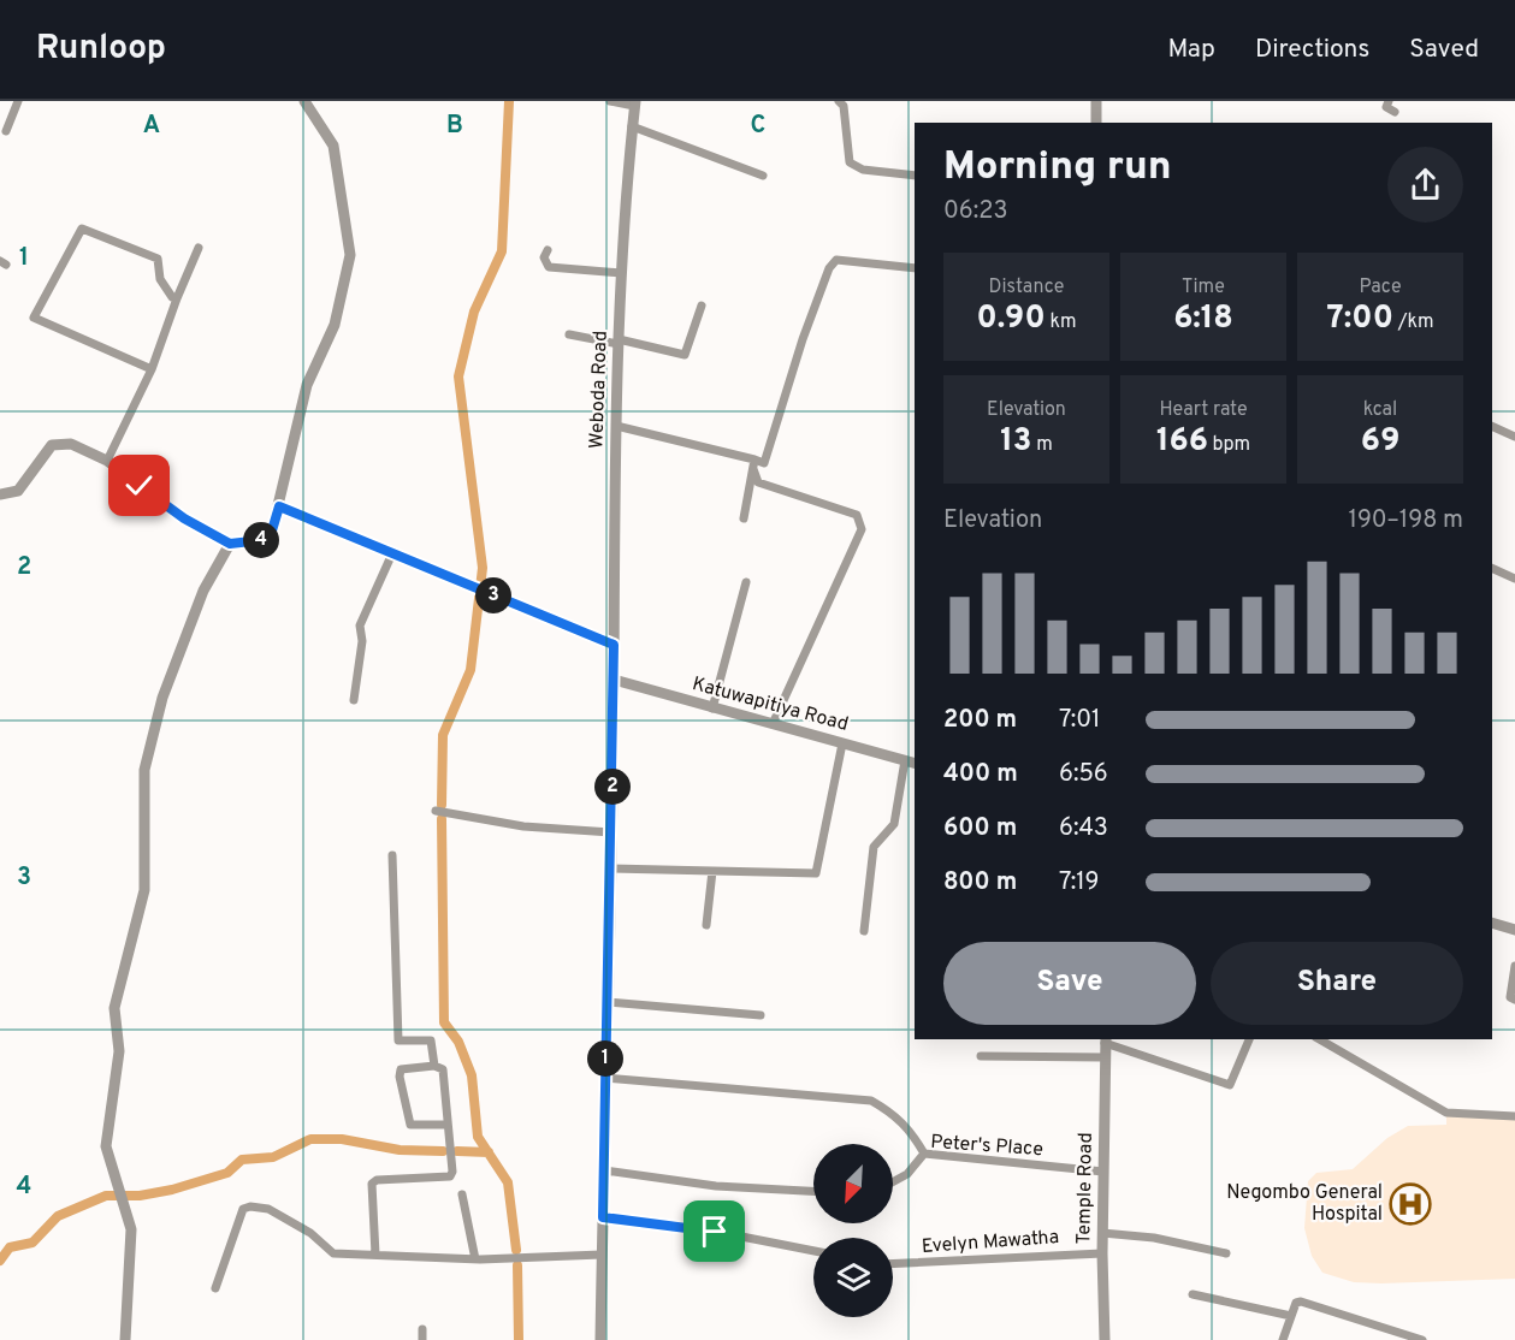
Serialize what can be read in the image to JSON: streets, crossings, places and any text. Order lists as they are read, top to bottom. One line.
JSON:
{"streets":{"street":["Weboda Road","Katuwapitiya Road","Peter's Place","Temple Road","Evelyn Mawatha"]},"crossings":[["Weboda Road","Katuwapitiya Road"],["Peter's Place","Temple Road"],["Temple Road","Evelyn Mawatha"]],"places":{"hospital":["Negombo General Hospital"]},"north":"bottom left","page":{"header":"Runloop","nav":["Map","Directions","Saved"],"heading":["Morning run","06:23"],"stats":[["Distance","0.90 km"],["Time","6:18"],["Pace","7:00 /km"],["Elevation","13 m"],["Heart rate","166 bpm"],["kcal","69"]],"chart":["Elevation","190–198 m"],"pins":["4","3","2","1"],"list":[{"name":"200 m","note":"7:01"},{"name":"400 m","note":"6:56"},{"name":"600 m","note":"6:43"},{"name":"800 m","note":"7:19"}],"buttons":["Save","Share"]},"grid":{"columns":["A","B","C"],"rows":["1","2","3","4"]}}
